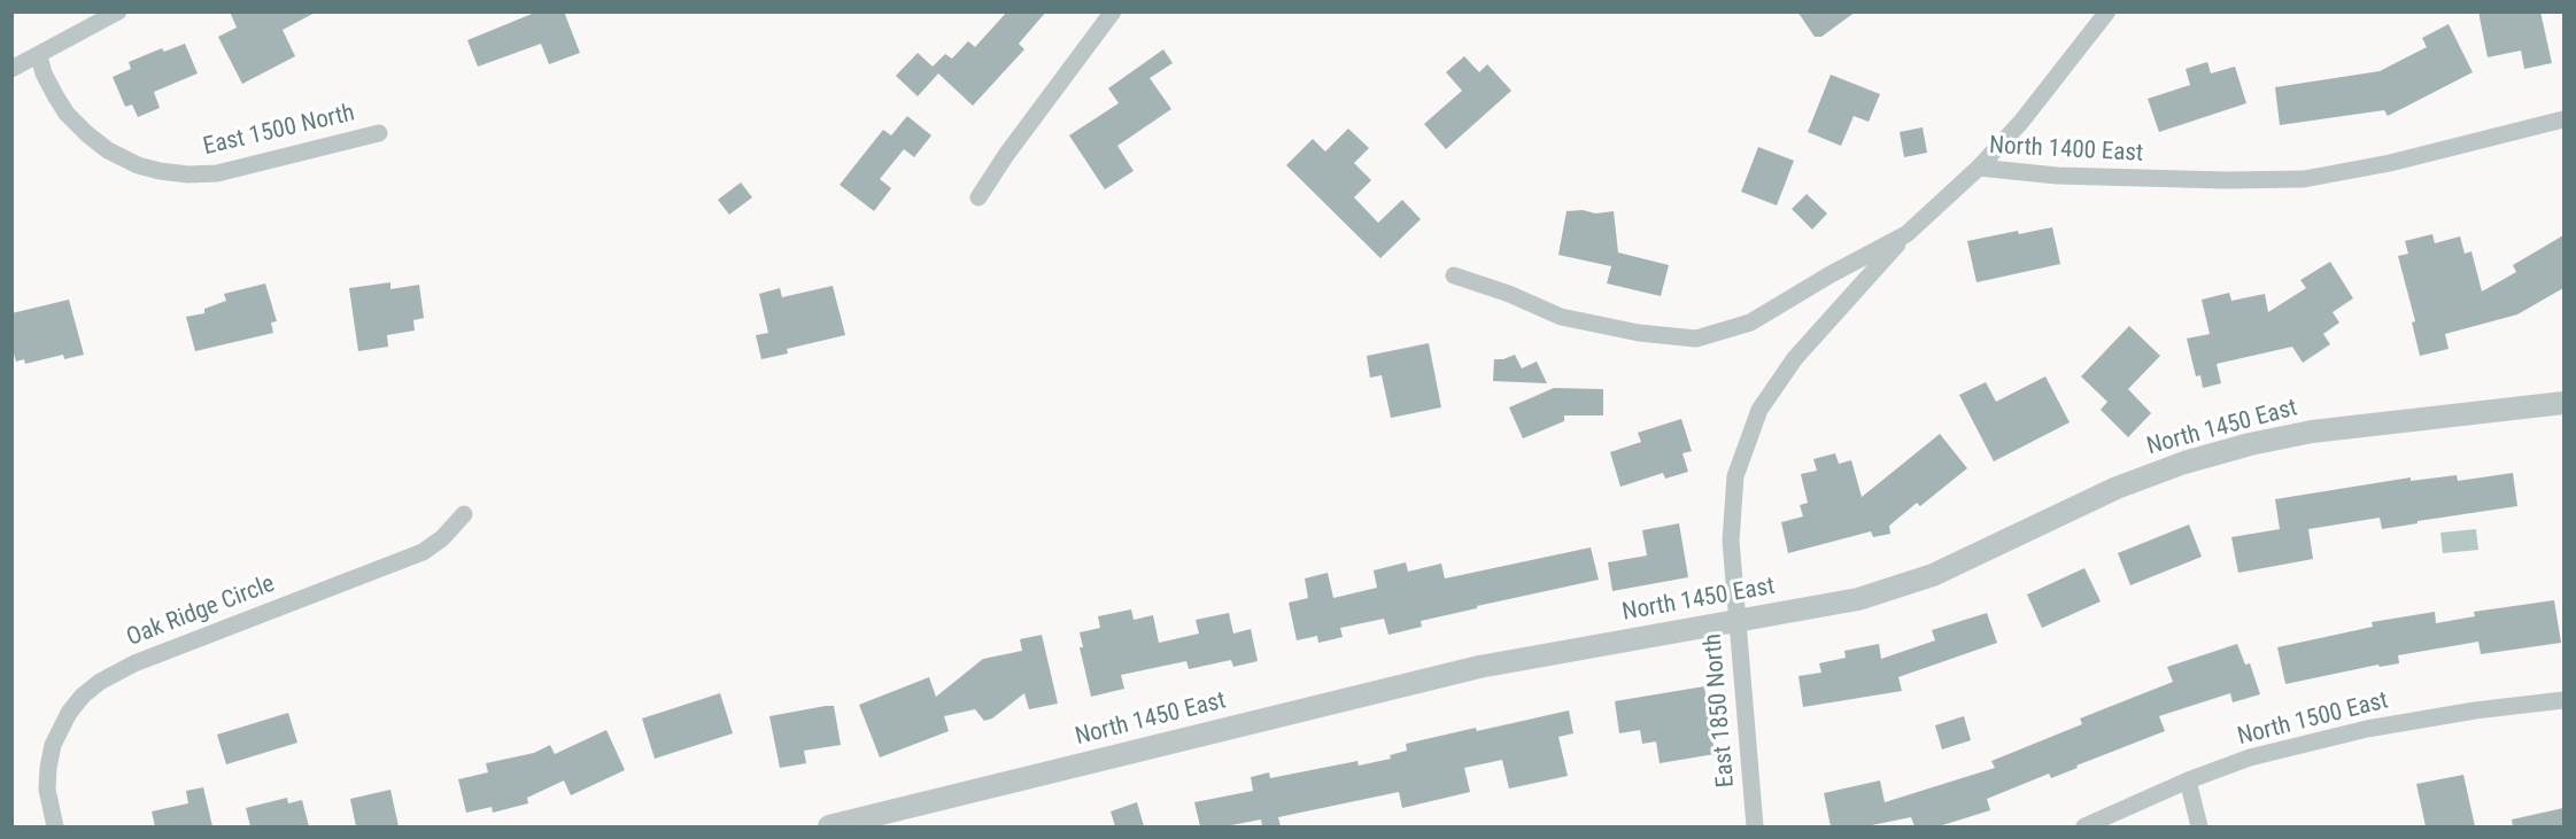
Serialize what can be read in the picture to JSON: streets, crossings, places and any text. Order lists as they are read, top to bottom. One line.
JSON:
{"streets":{"street":["East 1500 North","North 1400 East","North 1450 East","Oak Ridge Circle","East 1850 North","North 1500 East"]},"crossings":[["North 1400 East","East 1850 North"],["North 1450 East","East 1850 North"]]}
